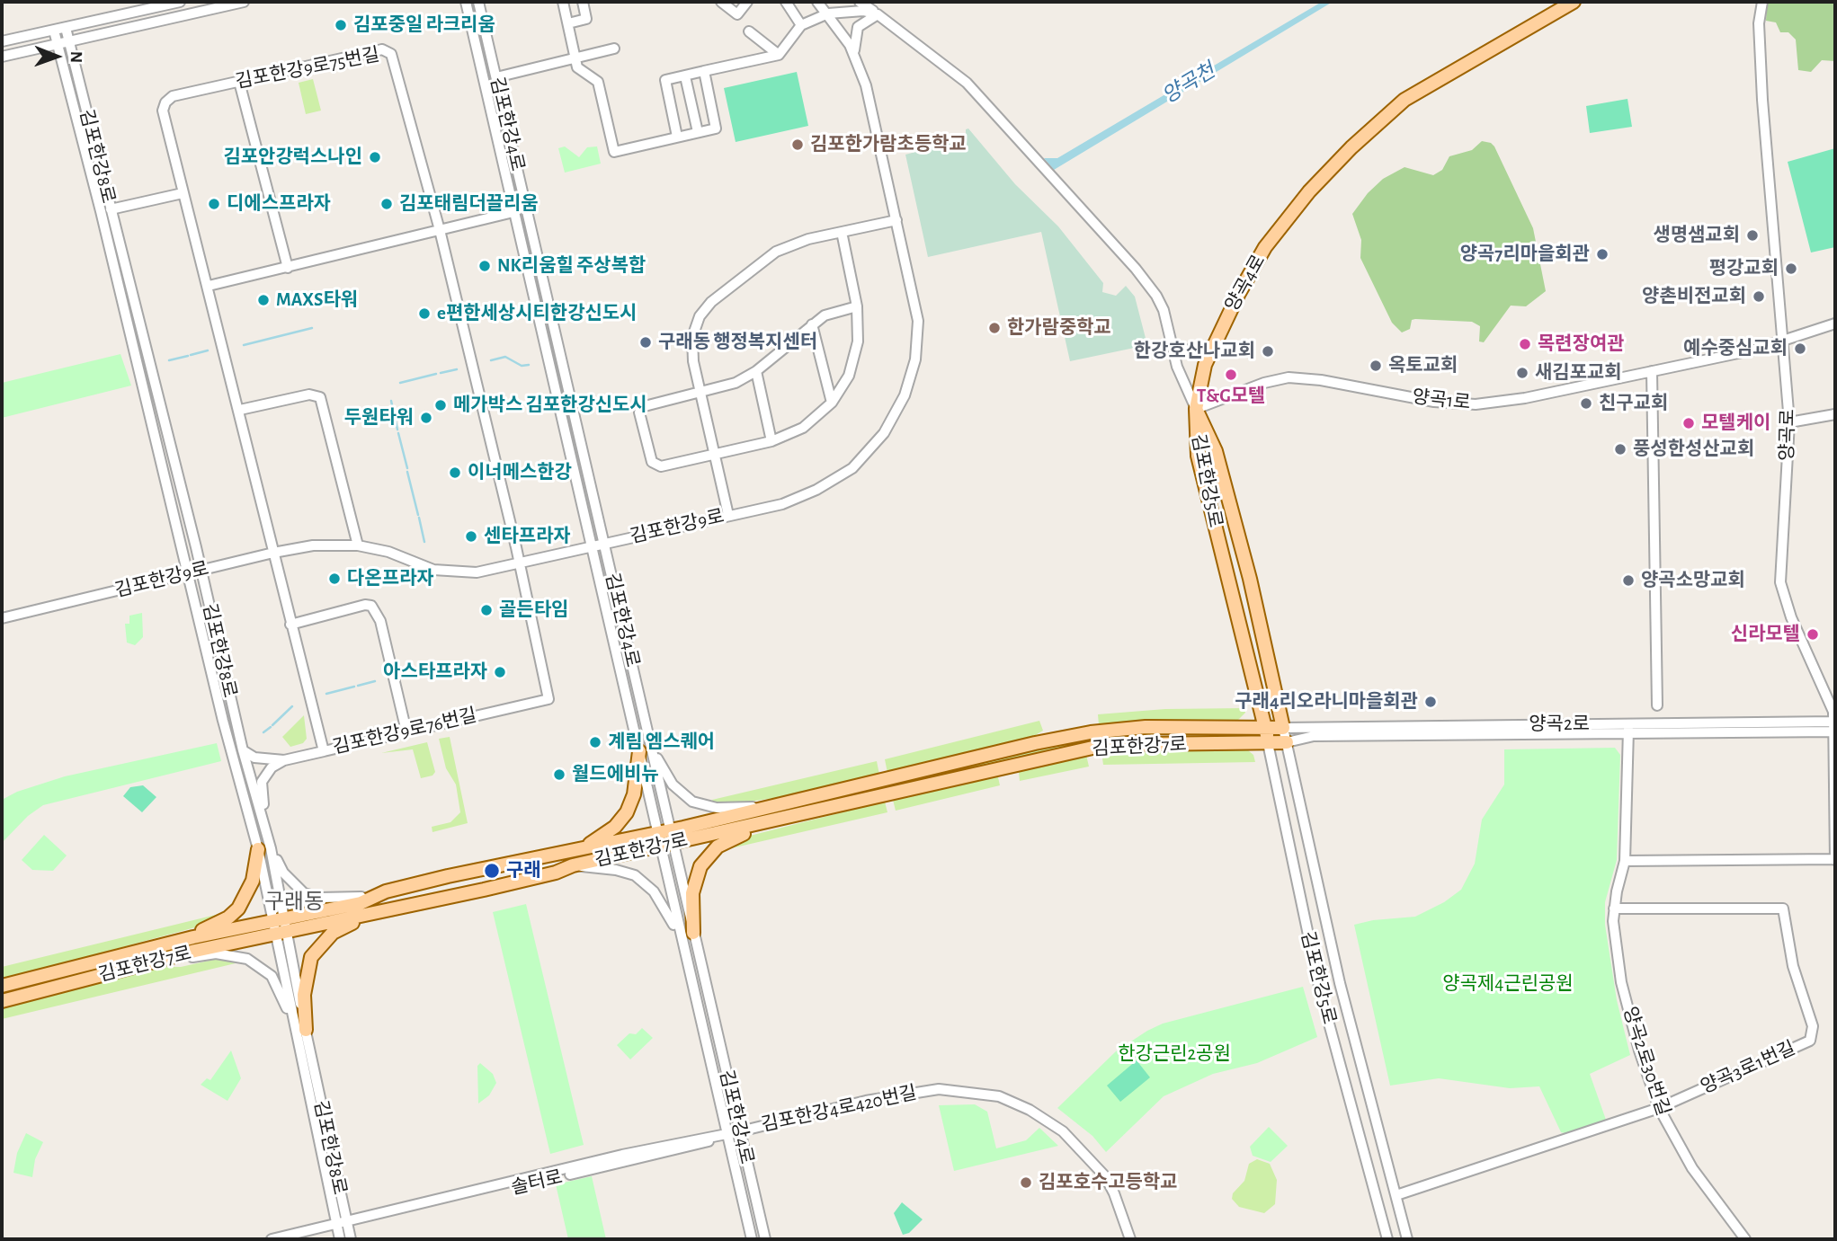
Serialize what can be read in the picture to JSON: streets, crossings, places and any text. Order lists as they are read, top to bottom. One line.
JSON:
{"streets":{"main road":["양곡4로","김포한강5로","김포한강7로"],"street":["김포한강9로75번길","김포한강4로","김포한강8로","양곡1로","양곡로","김포한강9로","양곡2로","김포한강9로76번길","양곡2로30번길","양곡3로1번길","김포한강4로420번길","솔터로"]},"crossings":[["김포한강9로75번길","김포한강9로"],["김포한강9로75번길","김포한강9로76번길"],["김포한강4로","김포한강9로"],["김포한강4로","김포한강7로"],["김포한강4로","김포한강4로420번길"],["김포한강4로","솔터로"],["김포한강8로","김포한강9로"],["김포한강8로","김포한강7로"],["김포한강8로","솔터로"],["양곡4로","양곡1로"],["양곡4로","김포한강5로"],["양곡1로","양곡로"],["양곡1로","김포한강5로"],["양곡로","양곡2로"],["김포한강5로","양곡2로"],["김포한강5로","김포한강7로"],["김포한강5로","양곡3로1번길"],["김포한강9로","김포한강9로76번길"],["양곡2로","김포한강7로"],["양곡2로","양곡2로30번길"],["양곡2로30번길","양곡3로1번길"],["김포한강4로420번길","솔터로"]],"districts":["구래동"],"water":["양곡천"],"parks":["양곡제4근린공원","한강근린2공원"],"places":["김포중일 라크리움","김포한가람초등학교","김포안강럭스나인","디에스프라자","김포태림더끌리움","생명샘교회","양곡7리마을회관","NK리움힐 주상복합","평강교회","양촌비전교회","MAXS타워","e편한세상시티한강신도시","한가람중학교","구래동 행정복지센터","목련장여관","예수중심교회","한강호산나교회","옥토교회","새김포교회","T&G모텔","친구교회","메가박스 김포한강신도시","두원타워","모텔케이","풍성한성산교회","이너메스한강","센타프라자","다온프라자","양곡소망교회","골든타임","신라모텔","아스타프라자","구래4리오라니마을회관","계림 엠스퀘어","월드에비뉴","구래","김포호수고등학교"],"north":"right"}
